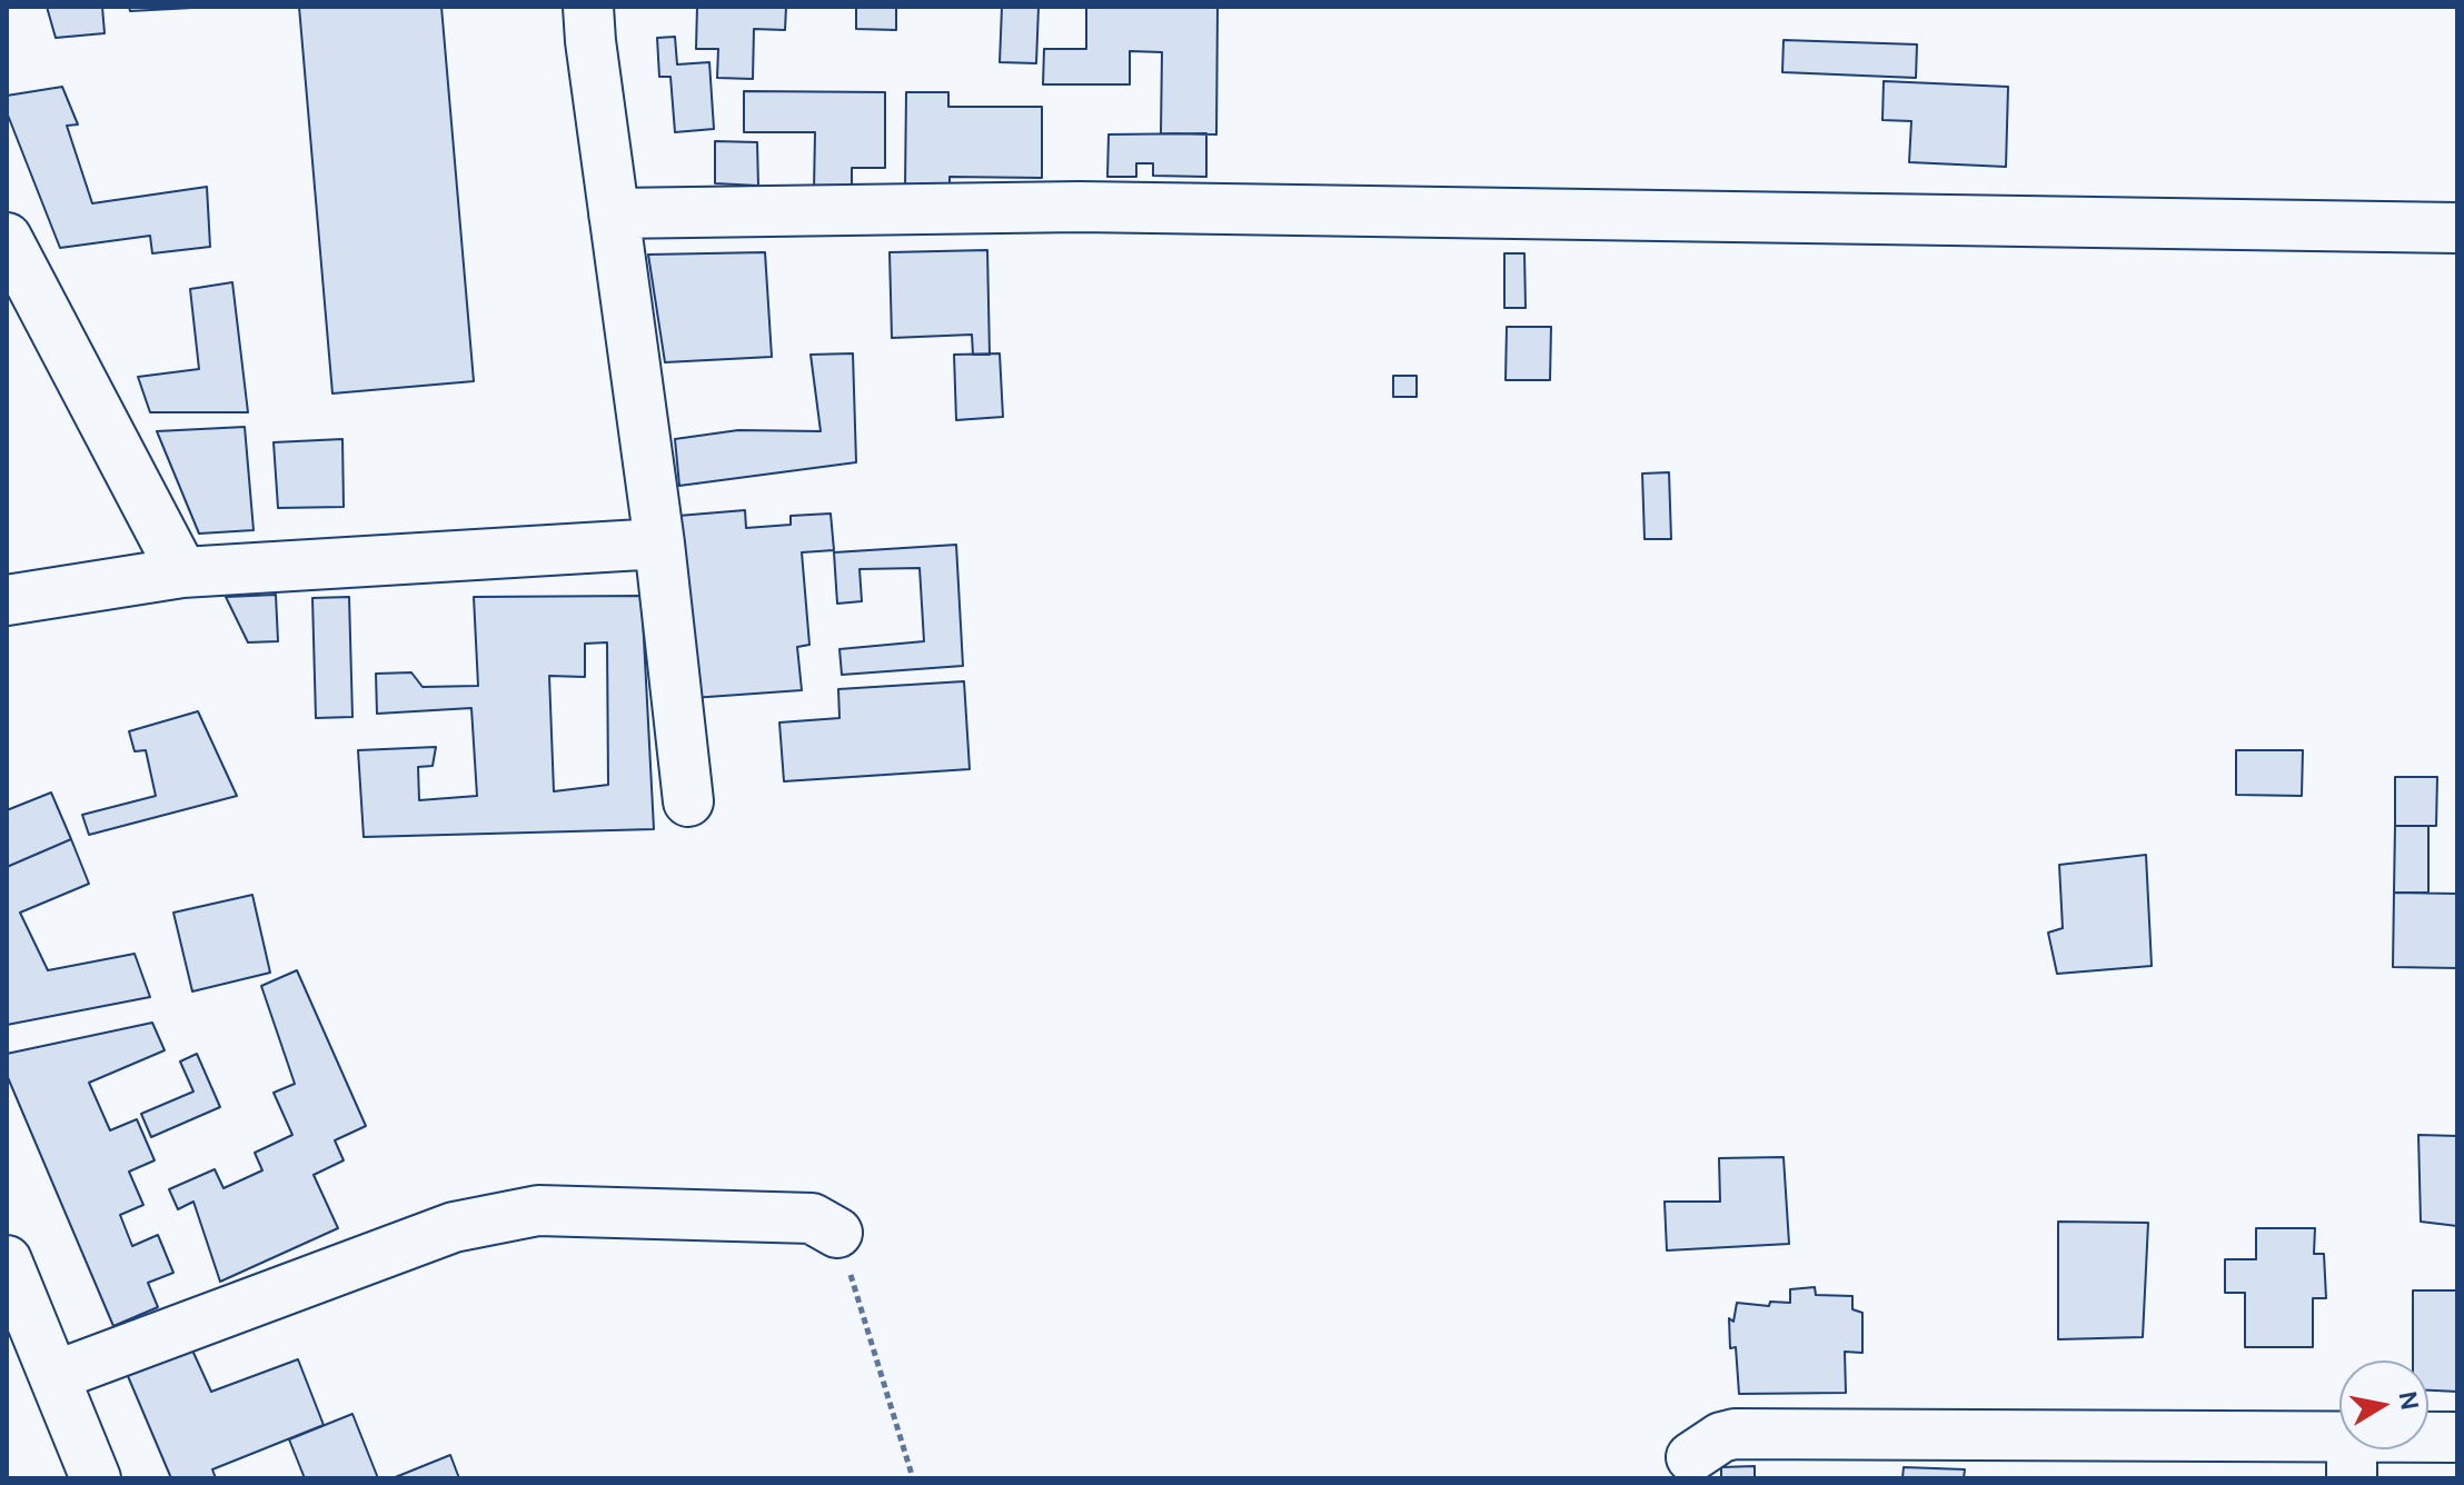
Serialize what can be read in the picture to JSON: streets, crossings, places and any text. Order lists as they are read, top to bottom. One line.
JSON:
{"north":"right"}
